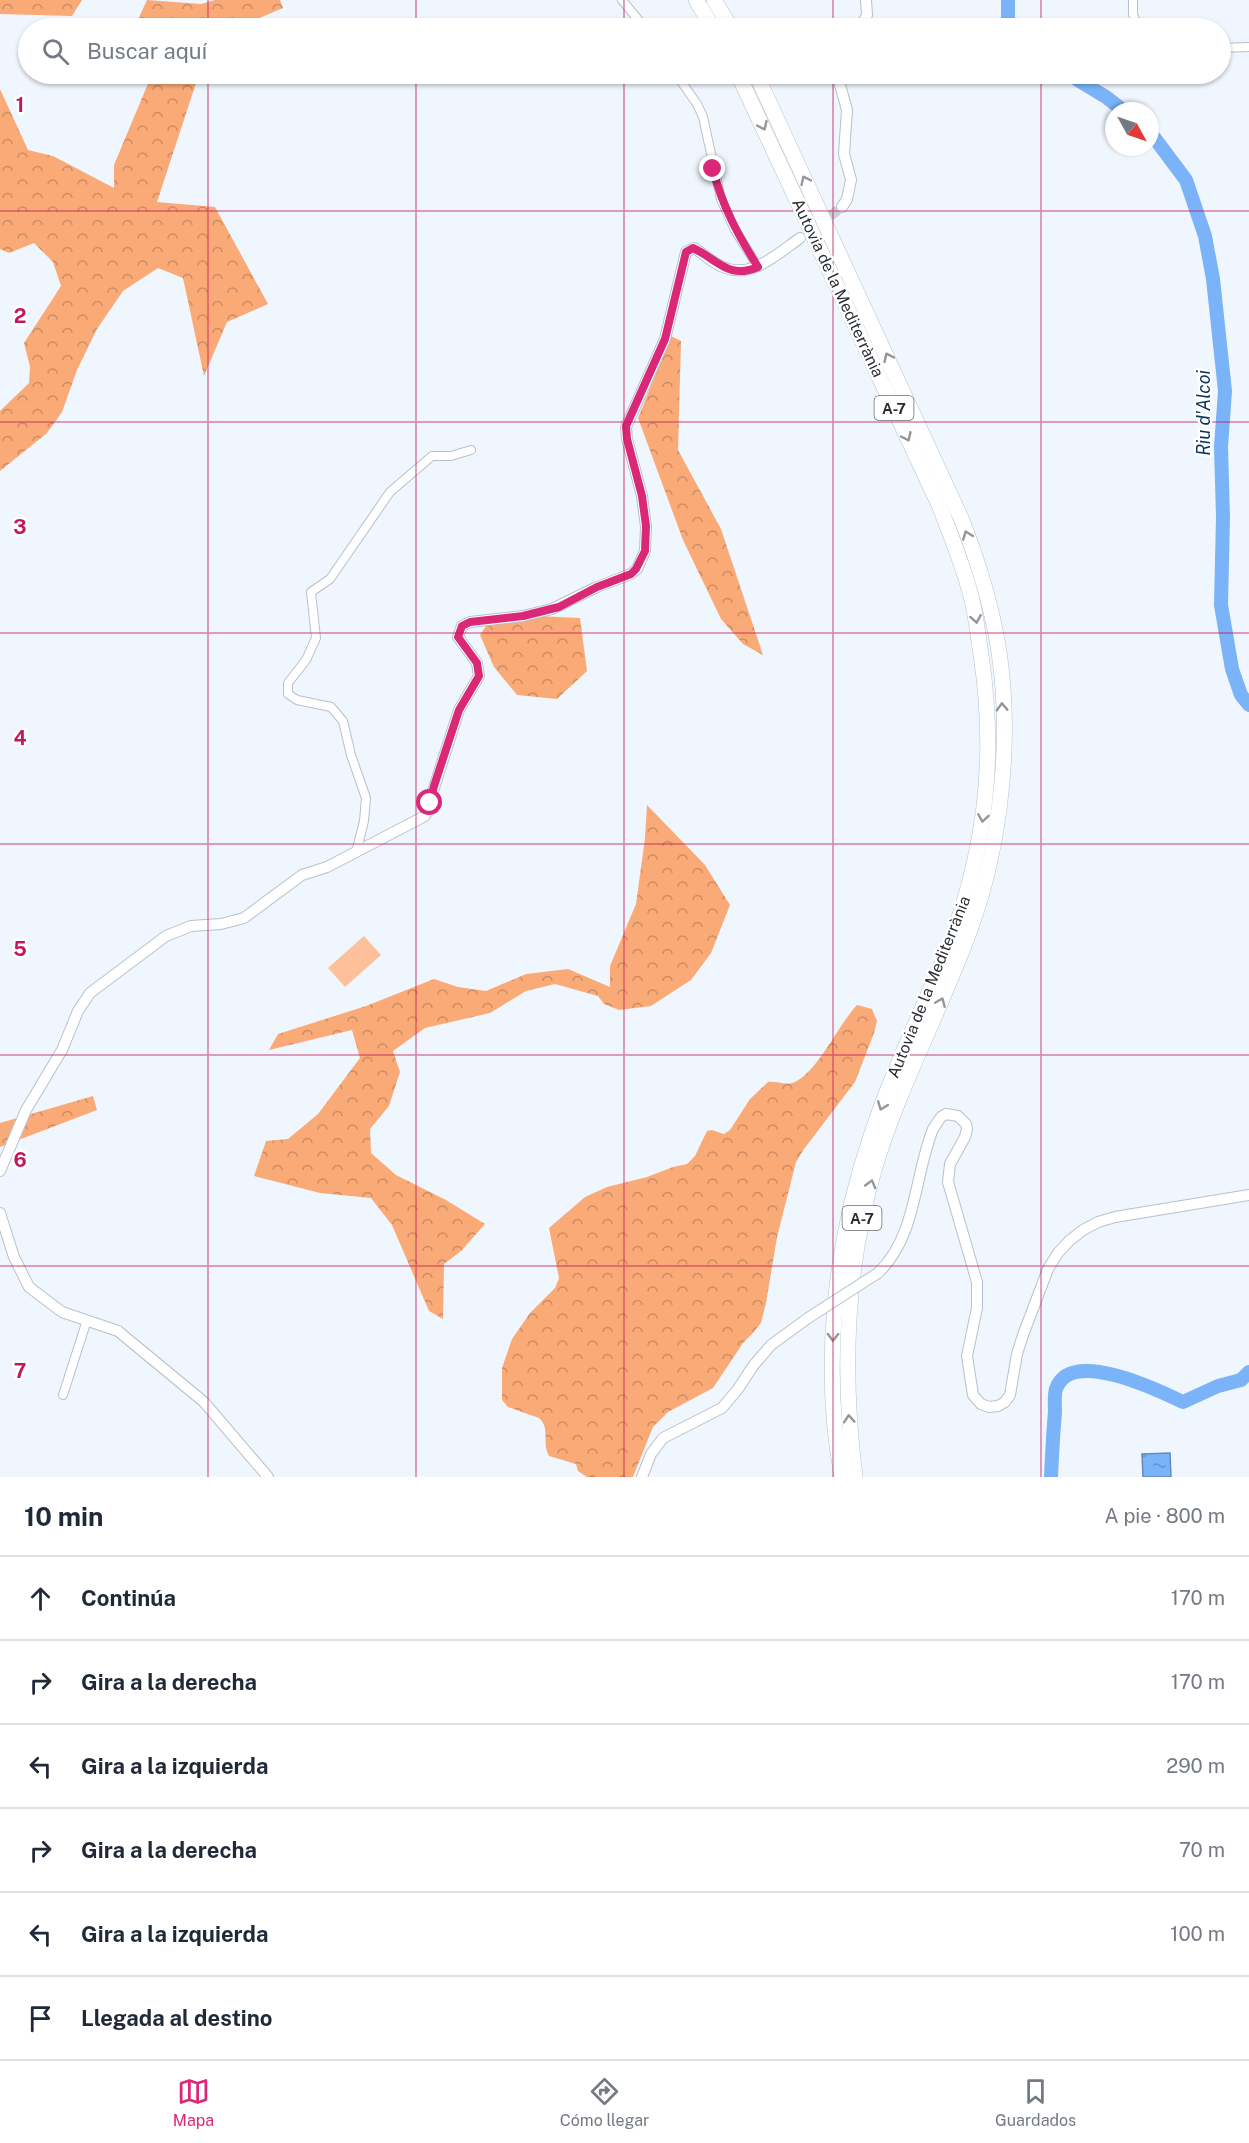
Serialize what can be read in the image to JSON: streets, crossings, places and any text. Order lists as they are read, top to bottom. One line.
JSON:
{"streets":{"highway":["Autovia de la Mediterrània","A-7"]},"water":["Riu d'Alcoi"],"north":"bottom right","page":{"search":"Buscar aquí","heading":["10 min","A pie · 800 m"],"list":[["Continúa","170 m"],["Gira a la derecha","170 m"],["Gira a la izquierda","290 m"],["Gira a la derecha","70 m"],["Gira a la izquierda","100 m"],"Llegada al destino"],"nav":["Mapa","Cómo llegar","Guardados"]},"grid":{"rows":["1","2","3","4","5","6","7"]}}
